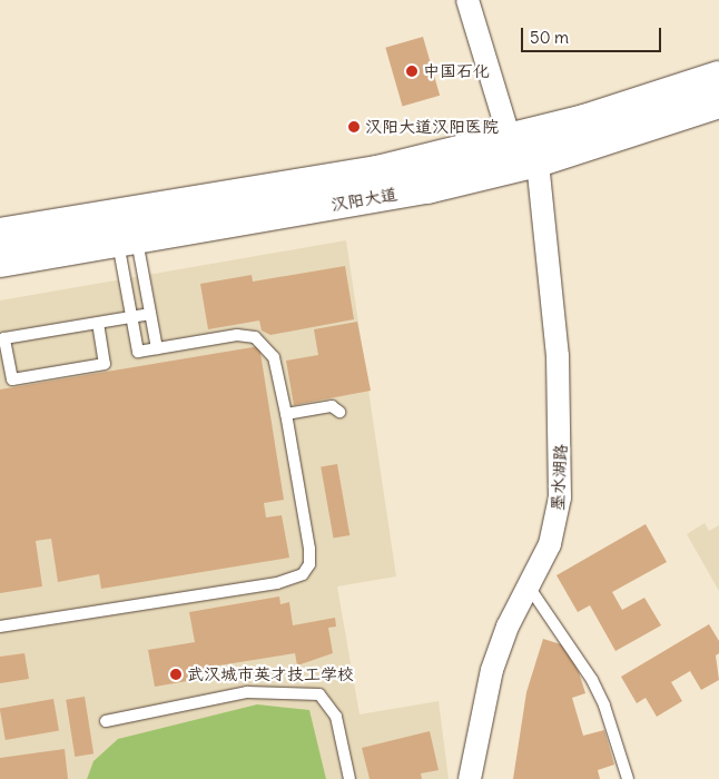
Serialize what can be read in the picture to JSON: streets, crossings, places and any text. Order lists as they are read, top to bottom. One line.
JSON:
{"streets":{"main road":["汉阳大道"],"street":["墨水湖路"]},"crossings":[["汉阳大道","墨水湖路"]],"places":["中国石化","汉阳大道汉阳医院","武汉城市英才技工学校"],"scale_bar":"50 m"}
